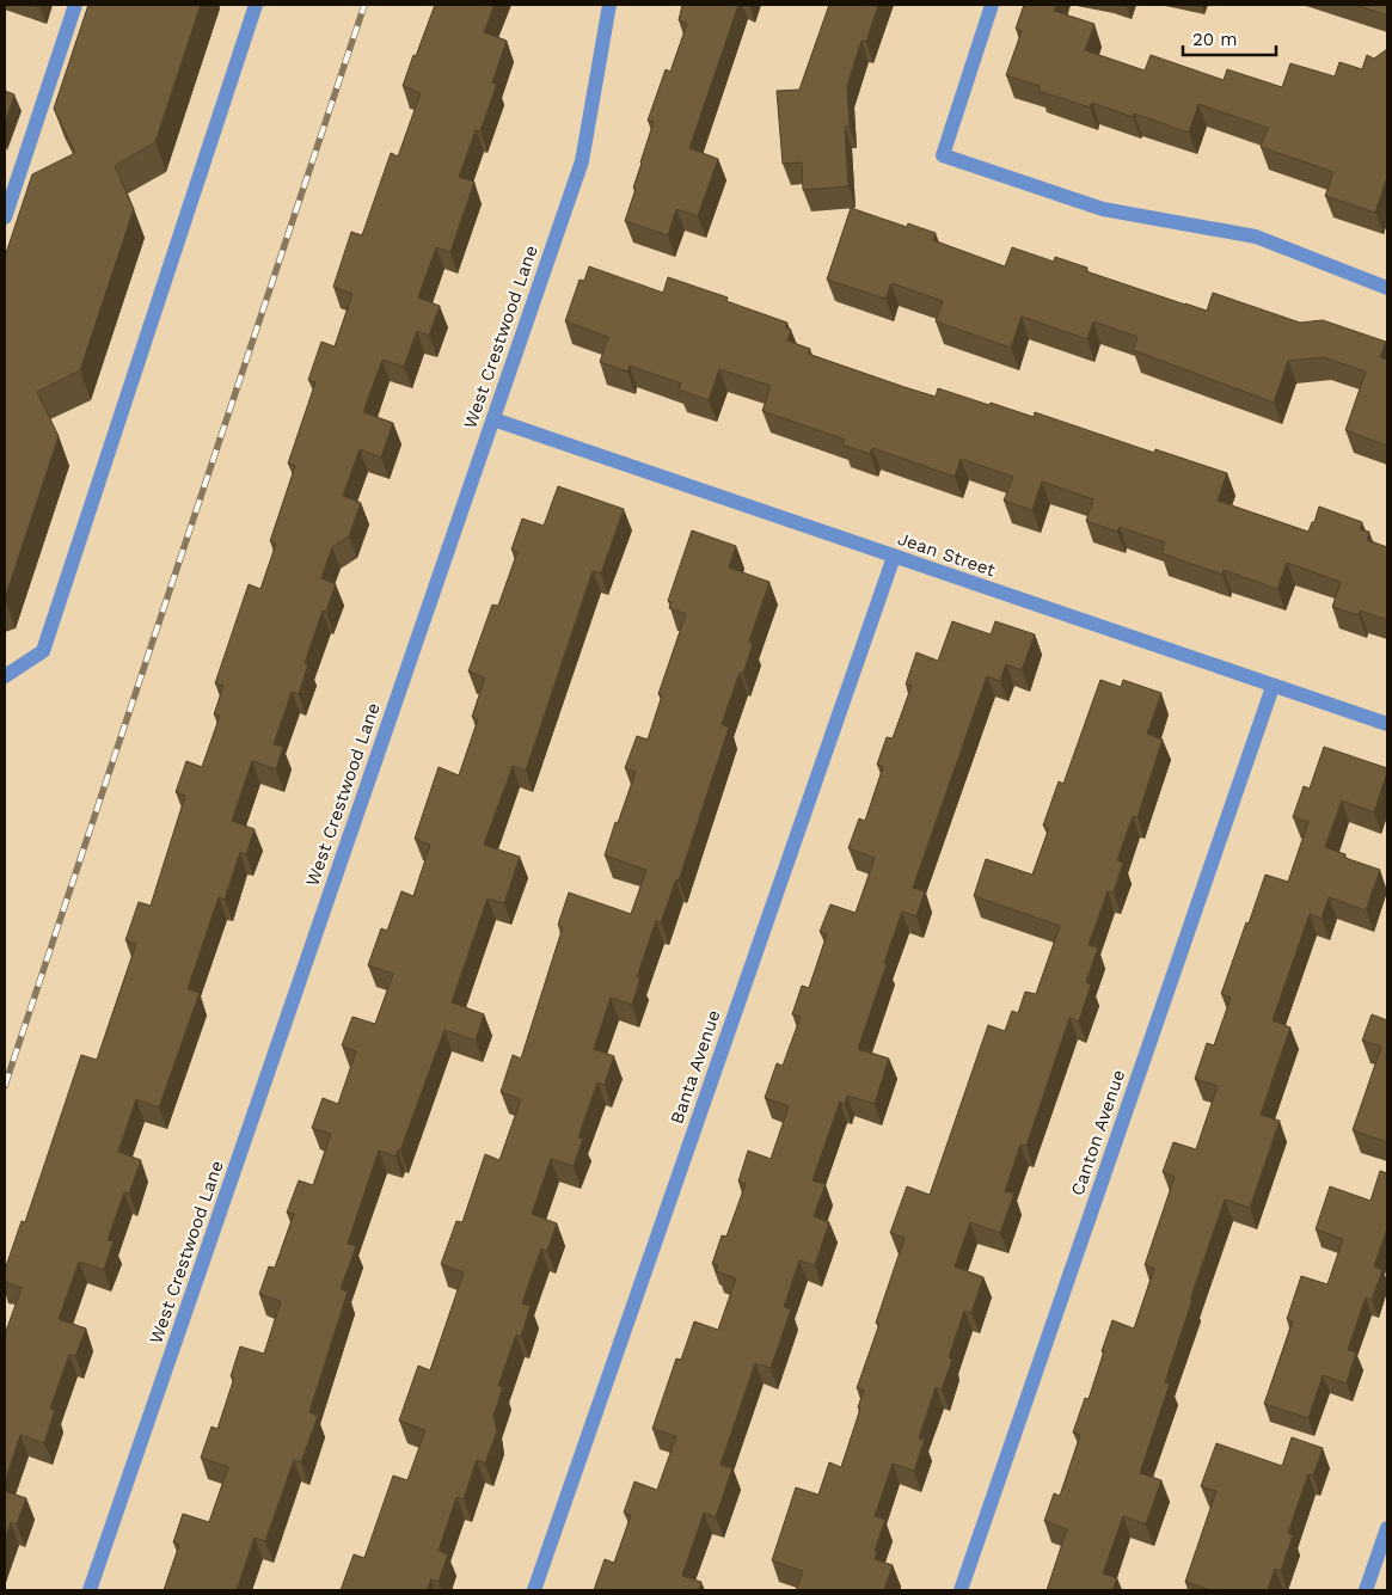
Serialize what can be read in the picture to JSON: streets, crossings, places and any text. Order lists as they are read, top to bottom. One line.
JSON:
{"streets":{"street":["West Crestwood Lane","Jean Street","Banta Avenue","Canton Avenue"]},"crossings":[["West Crestwood Lane","Jean Street"],["Jean Street","Banta Avenue"],["Jean Street","Canton Avenue"]],"scale_bar":"20 m"}
